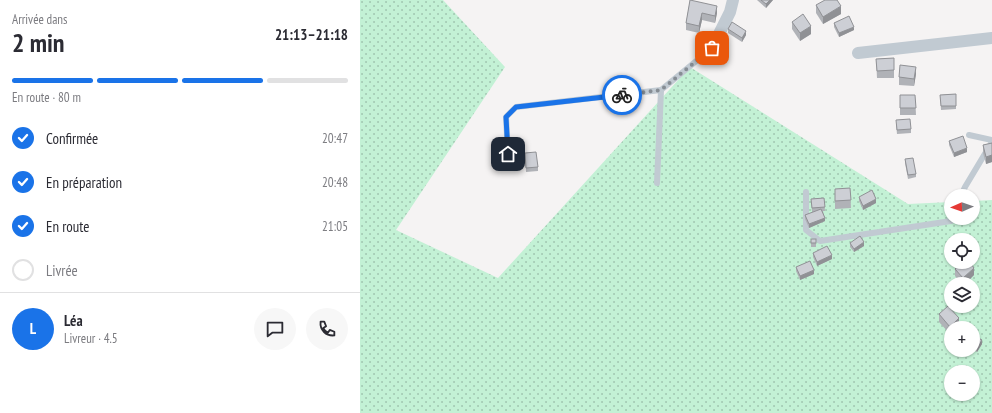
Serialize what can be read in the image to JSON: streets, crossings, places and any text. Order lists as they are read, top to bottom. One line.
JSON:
{"north":"left","page":{"heading":["2 min","Arrivée dans","21:13–21:18"],"panel":["Léa","Livreur · 4.5"],"bar":"En route · 80 m","list":[["Confirmée","20:47"],["En préparation","20:48"],["En route","21:05"],"Livrée"],"map_buttons":["+","−"],"round":"L"}}
